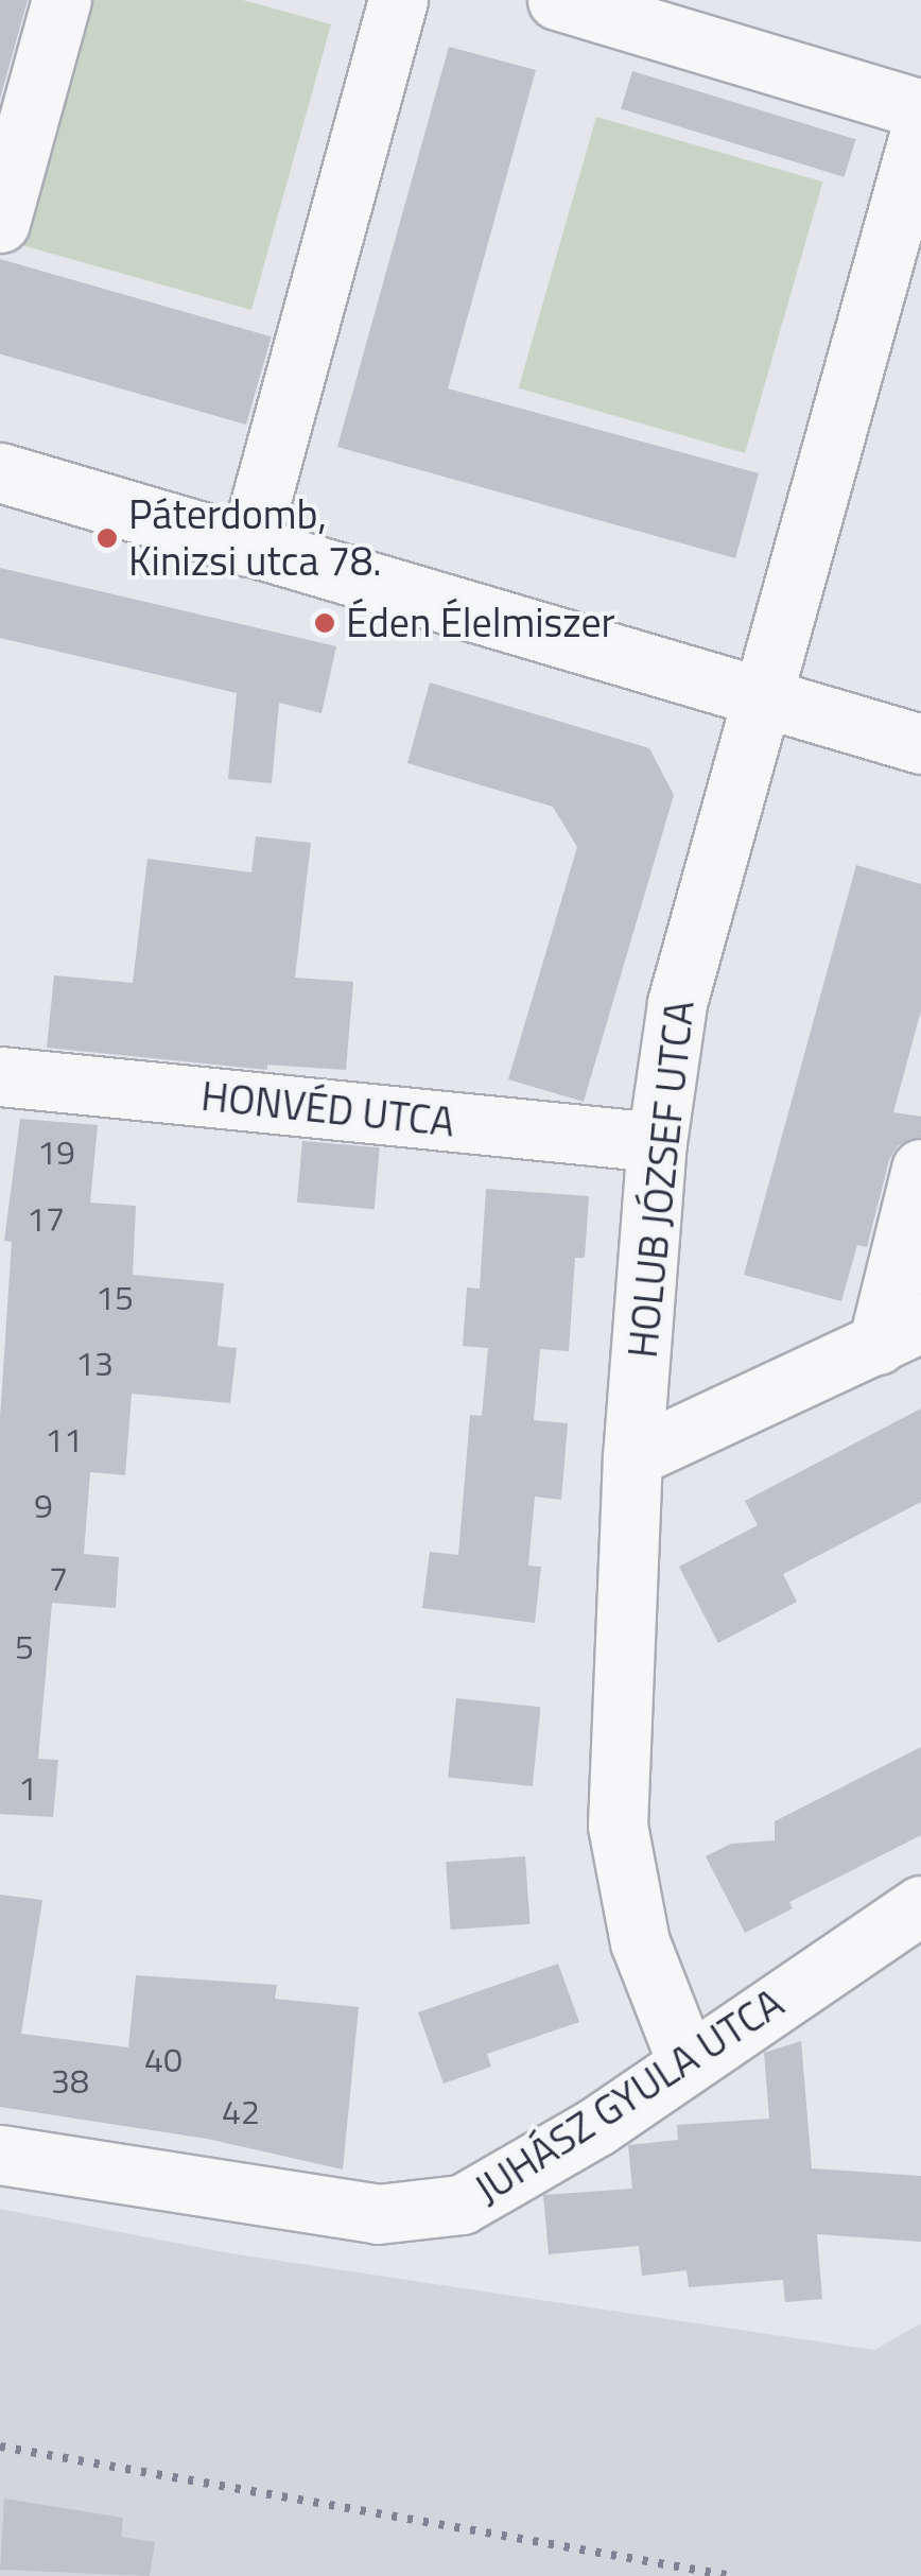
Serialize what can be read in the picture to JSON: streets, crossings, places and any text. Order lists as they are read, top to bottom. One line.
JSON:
{"streets":{"street":["HONVÉD UTCA","HOLUB JÓZSEF UTCA","JUHÁSZ GYULA UTCA"]},"crossings":[["HONVÉD UTCA","HOLUB JÓZSEF UTCA"],["HOLUB JÓZSEF UTCA","JUHÁSZ GYULA UTCA"]],"places":["Páterdomb, Kinizsi utca 78.","Éden Élelmiszer"],"house_numbers":["19","17","15","13","11","9","7","5","1","40","38","42"]}
